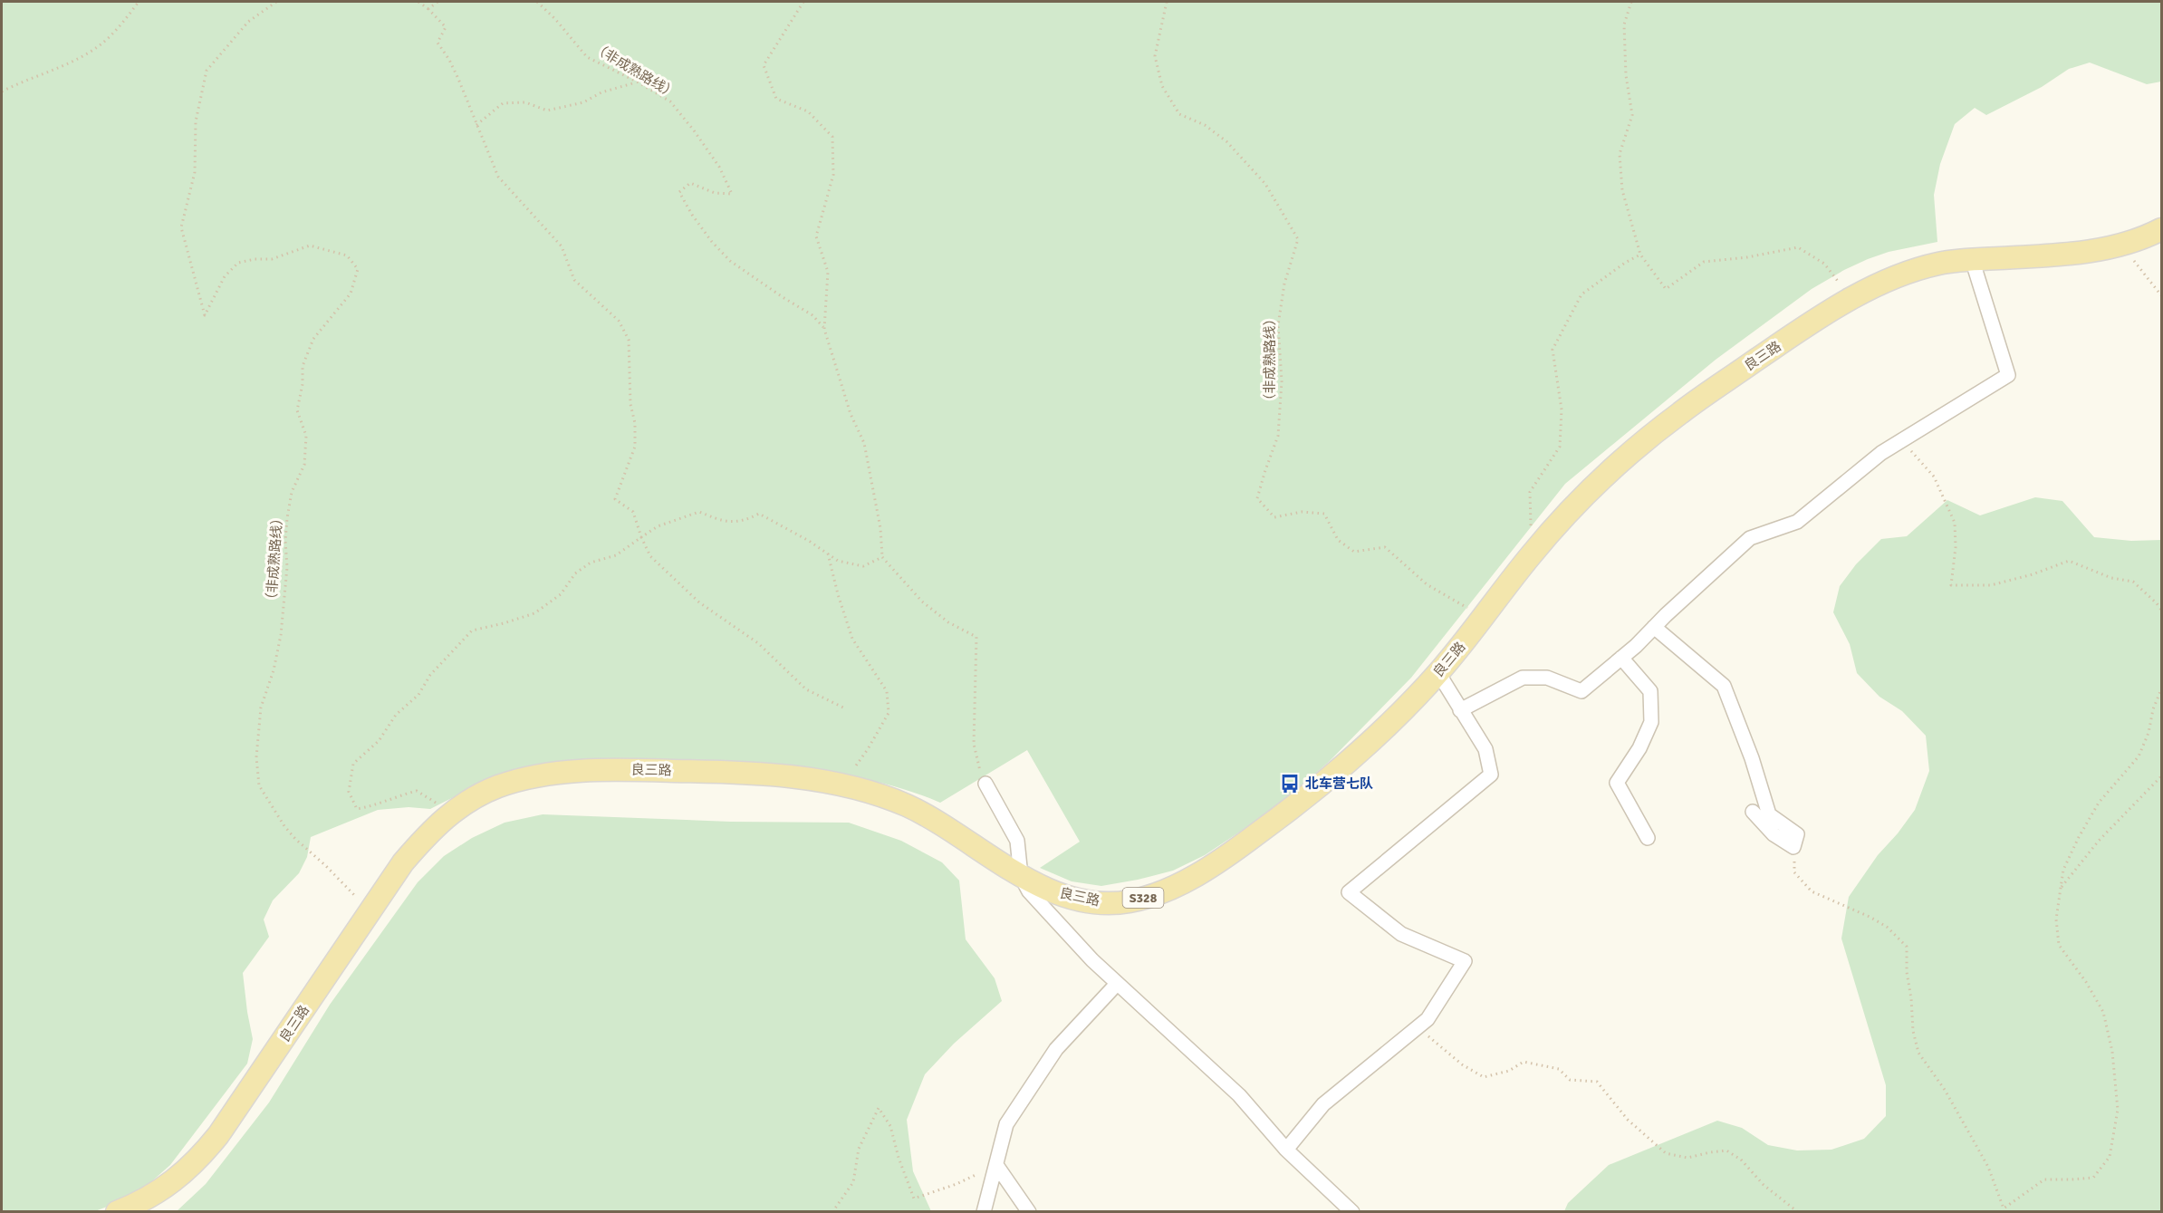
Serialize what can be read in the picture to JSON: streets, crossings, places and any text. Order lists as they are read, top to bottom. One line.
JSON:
{"streets":{"main road":["良三路","S328"],"path":["（非成熟路线）"]},"crossings":[["（非成熟路线）","良三路"]],"places":{"bus stop":["北车营七队"]}}
